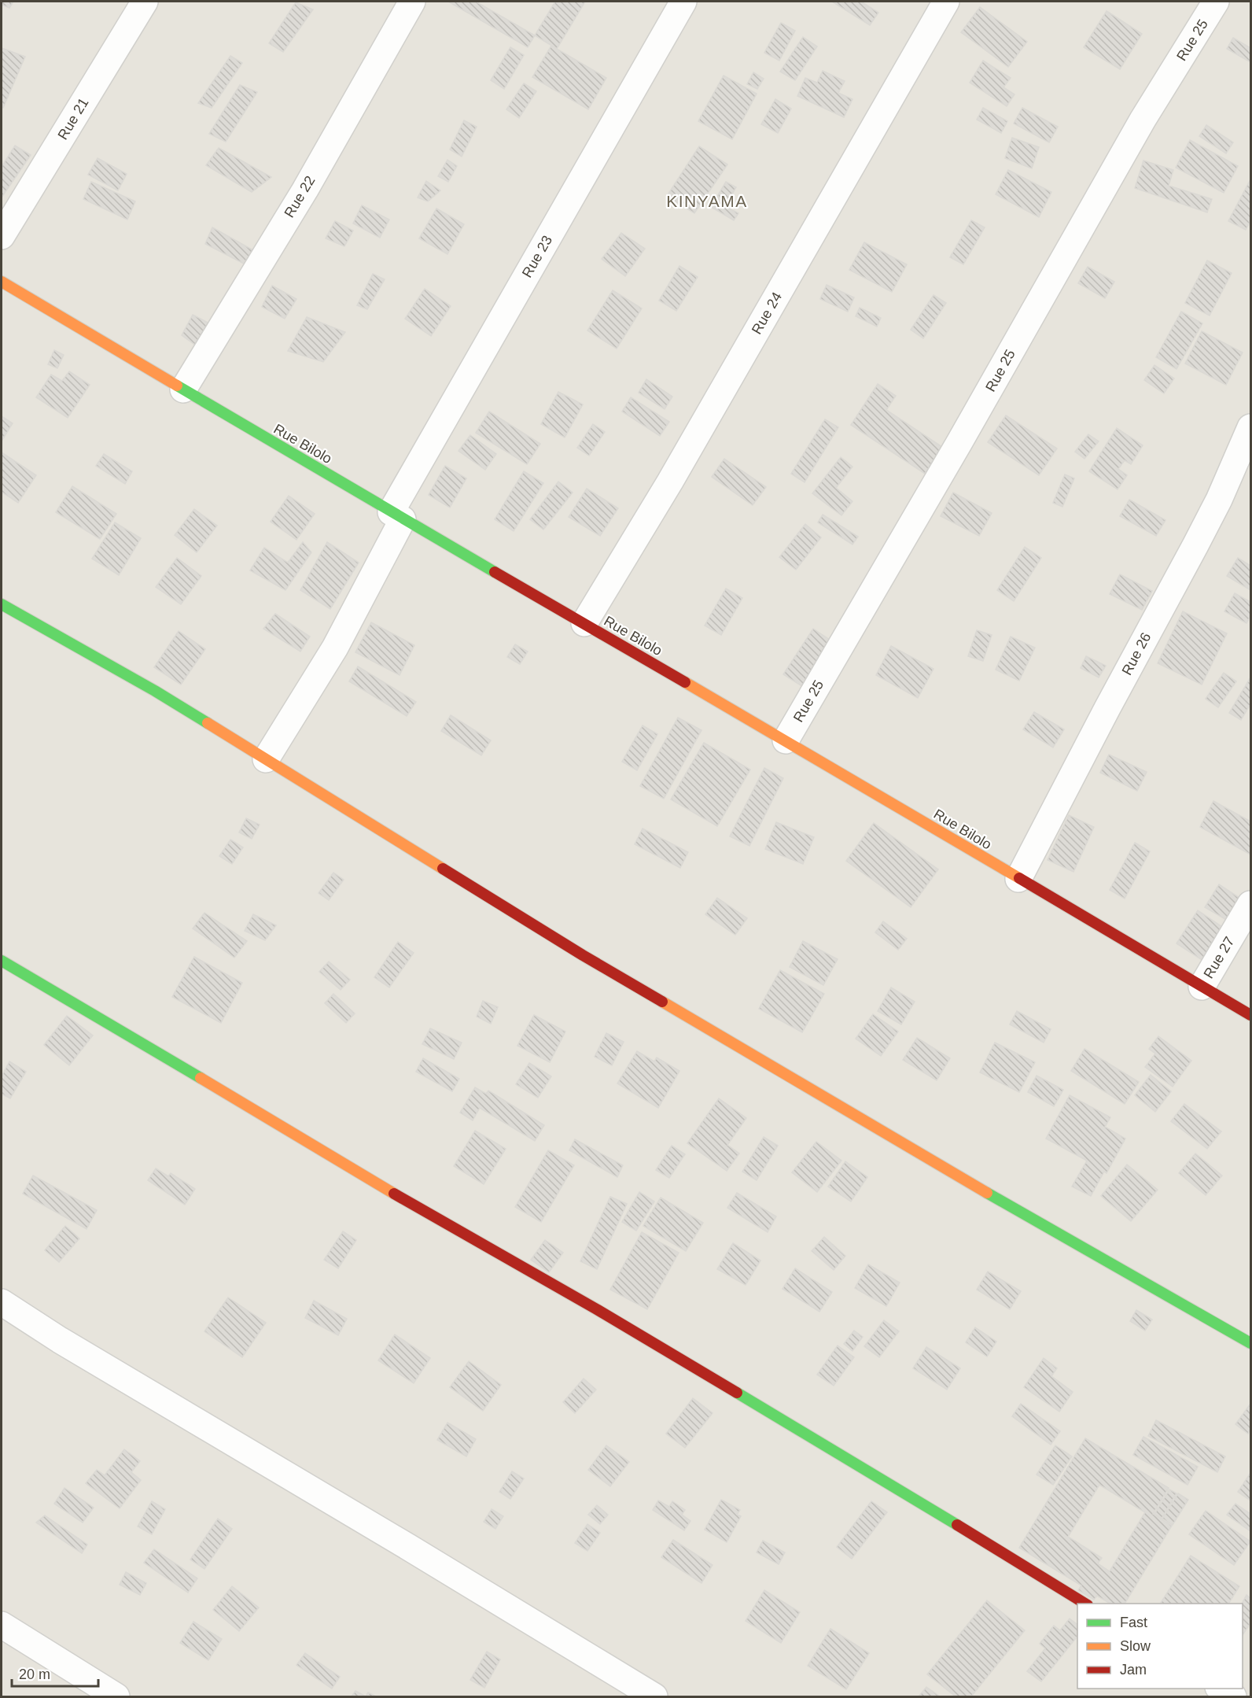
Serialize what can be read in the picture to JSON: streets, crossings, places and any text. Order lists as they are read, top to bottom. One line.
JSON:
{"streets":{"street":["Rue 25","Rue 21","Rue 22","Rue 23","Rue 24","Rue Bilolo","Rue 26","Rue 27"]},"crossings":[["Rue 25","Rue Bilolo"],["Rue 22","Rue Bilolo"],["Rue 23","Rue Bilolo"],["Rue 24","Rue Bilolo"],["Rue Bilolo","Rue 26"],["Rue Bilolo","Rue 27"]],"districts":["KINYAMA"],"legend":["Fast","Slow","Jam"],"scale_bar":"20 m"}
